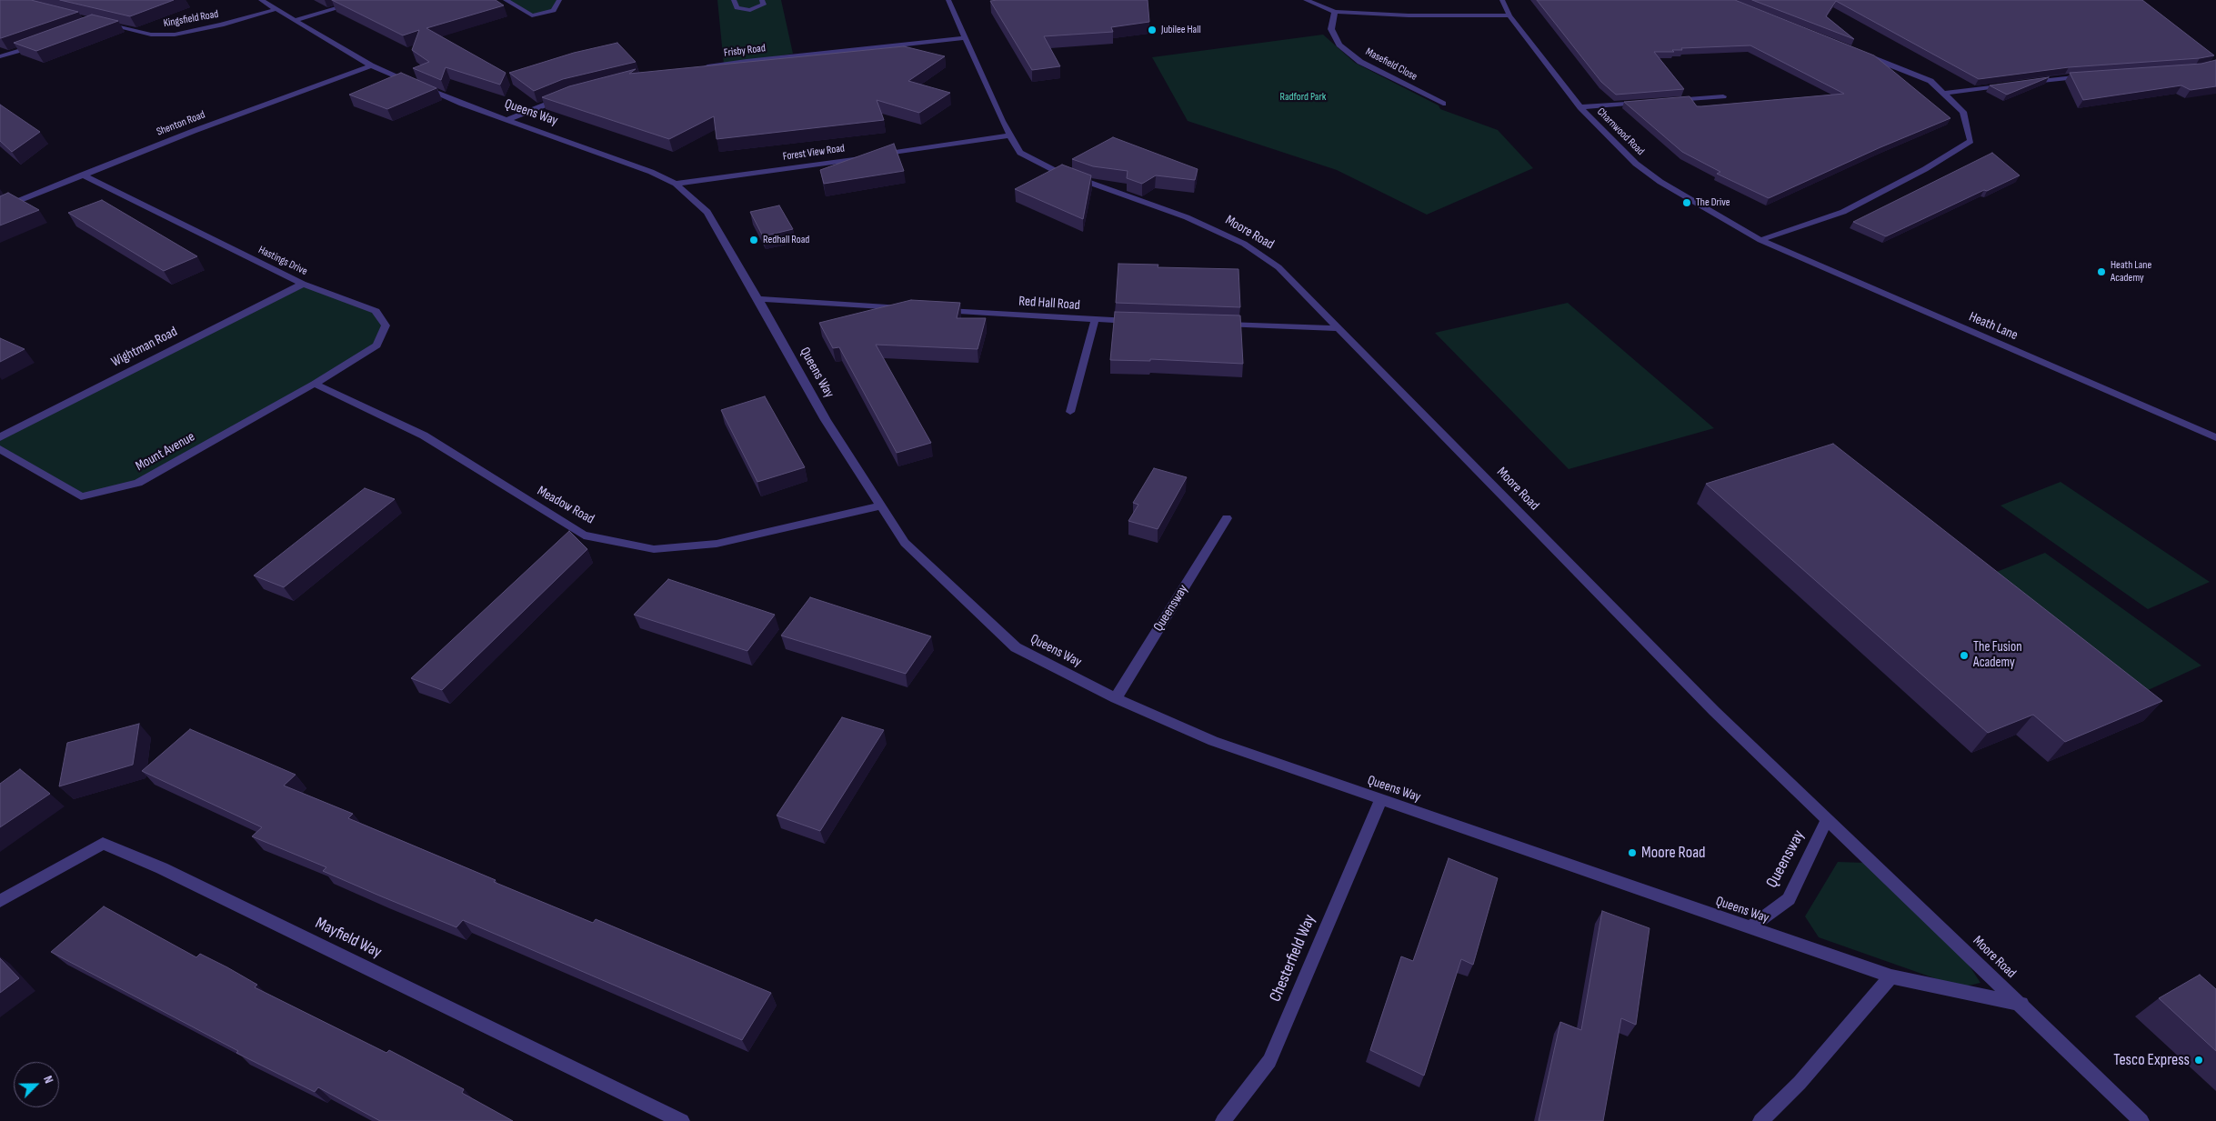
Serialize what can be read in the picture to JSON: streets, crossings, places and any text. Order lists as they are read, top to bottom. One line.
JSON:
{"streets":{"street":["Kingsfield Road","Frisby Road","Masefield Close","Queens Way","Shenton Road","Charnwood Road","Forest View Road","Moore Road","Hastings Drive","Red Hall Road","Heath Lane","Wightman Road","Mount Avenue","Meadow Road","Queensway","Mayfield Way","Chesterfield Way"]},"crossings":[["Kingsfield Road","Queens Way"],["Frisby Road","Moore Road"],["Queens Way","Shenton Road"],["Queens Way","Forest View Road"],["Queens Way","Moore Road"],["Queens Way","Meadow Road"],["Queens Way","Queensway"],["Queens Way","Chesterfield Way"],["Shenton Road","Hastings Drive"],["Charnwood Road","Heath Lane"],["Forest View Road","Moore Road"],["Moore Road","Queensway"],["Hastings Drive","Wightman Road"],["Hastings Drive","Mount Avenue"],["Hastings Drive","Meadow Road"],["Mount Avenue","Meadow Road"]],"parks":["Radford Park"],"places":["Jubilee Hall","The Drive","Redhall Road","Heath Lane Academy","The Fusion Academy","Moore Road","Tesco Express"],"north":"top right"}
